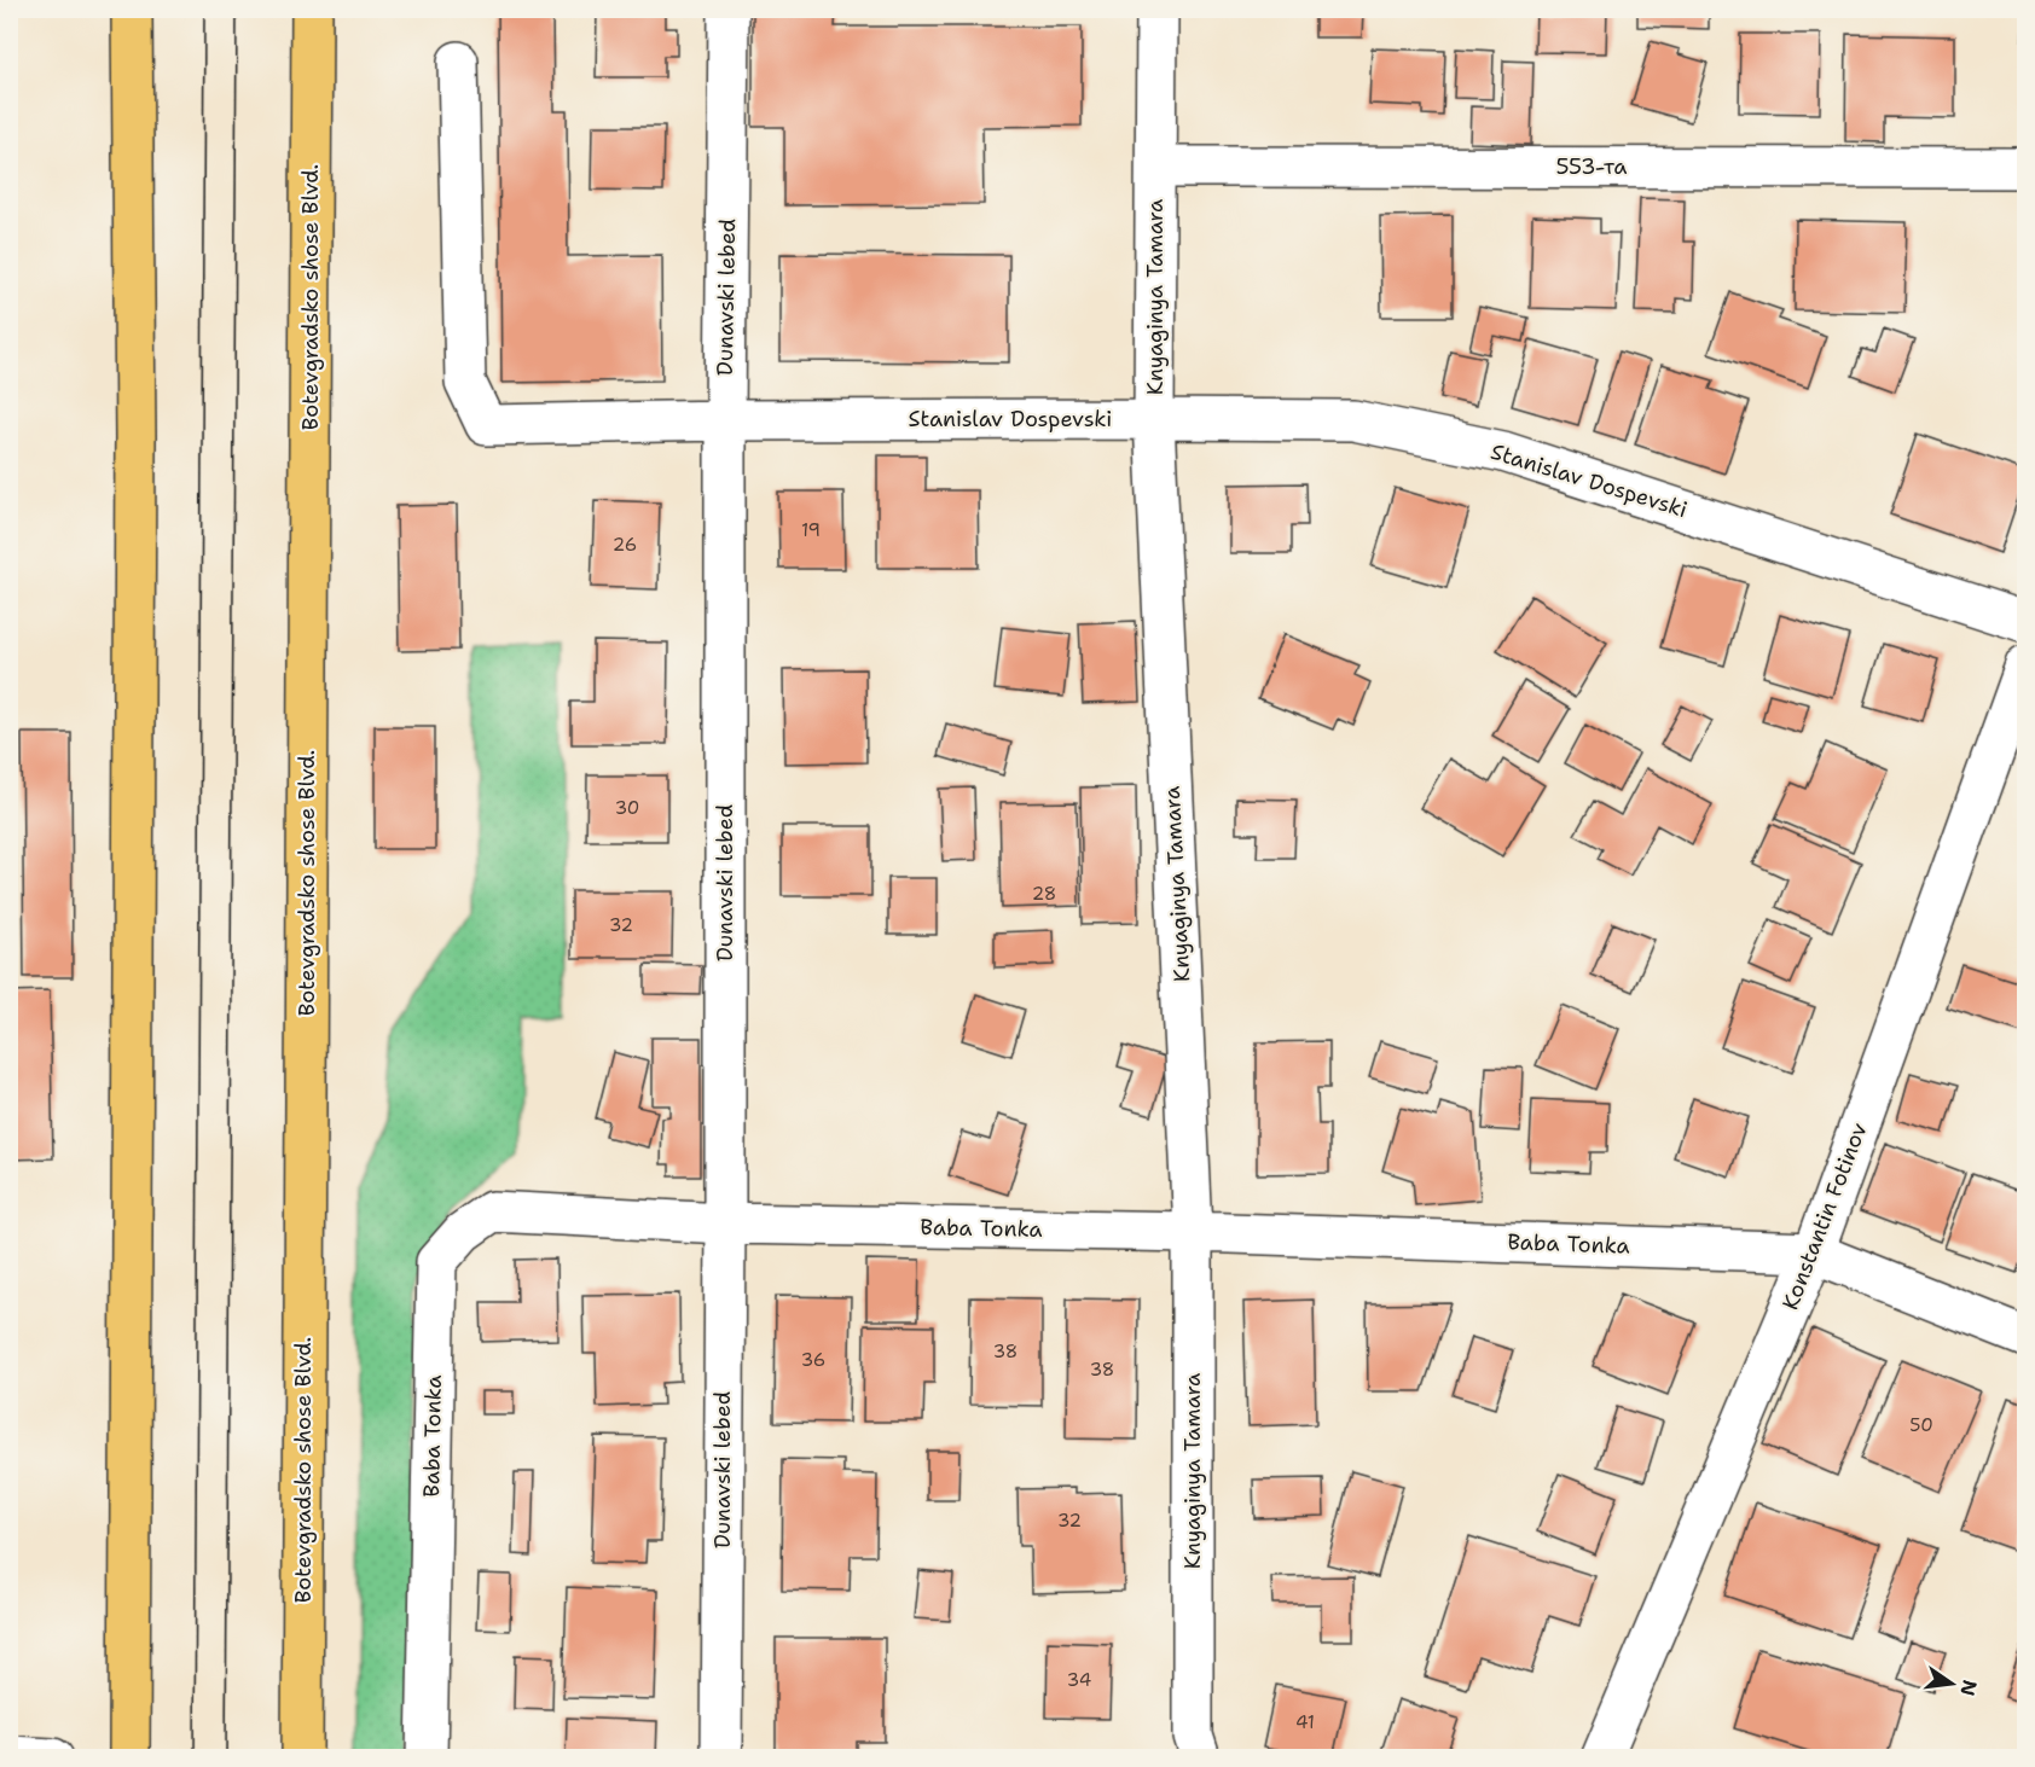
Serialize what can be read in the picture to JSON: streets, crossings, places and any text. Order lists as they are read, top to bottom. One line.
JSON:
{"streets":{"main road":["Botevgradsko shose Blvd."],"street":["553-та","Dunavski lebed","Knyaginya Tamara","Stanislav Dospevski","Konstantin Fotinov","Baba Tonka"]},"crossings":[["553-та","Knyaginya Tamara"],["Dunavski lebed","Stanislav Dospevski"],["Dunavski lebed","Baba Tonka"],["Knyaginya Tamara","Stanislav Dospevski"],["Knyaginya Tamara","Baba Tonka"],["Konstantin Fotinov","Baba Tonka"]],"house_numbers":["19","26","30","28","32","38","36","38","50","32","34","41"],"north":"right"}
